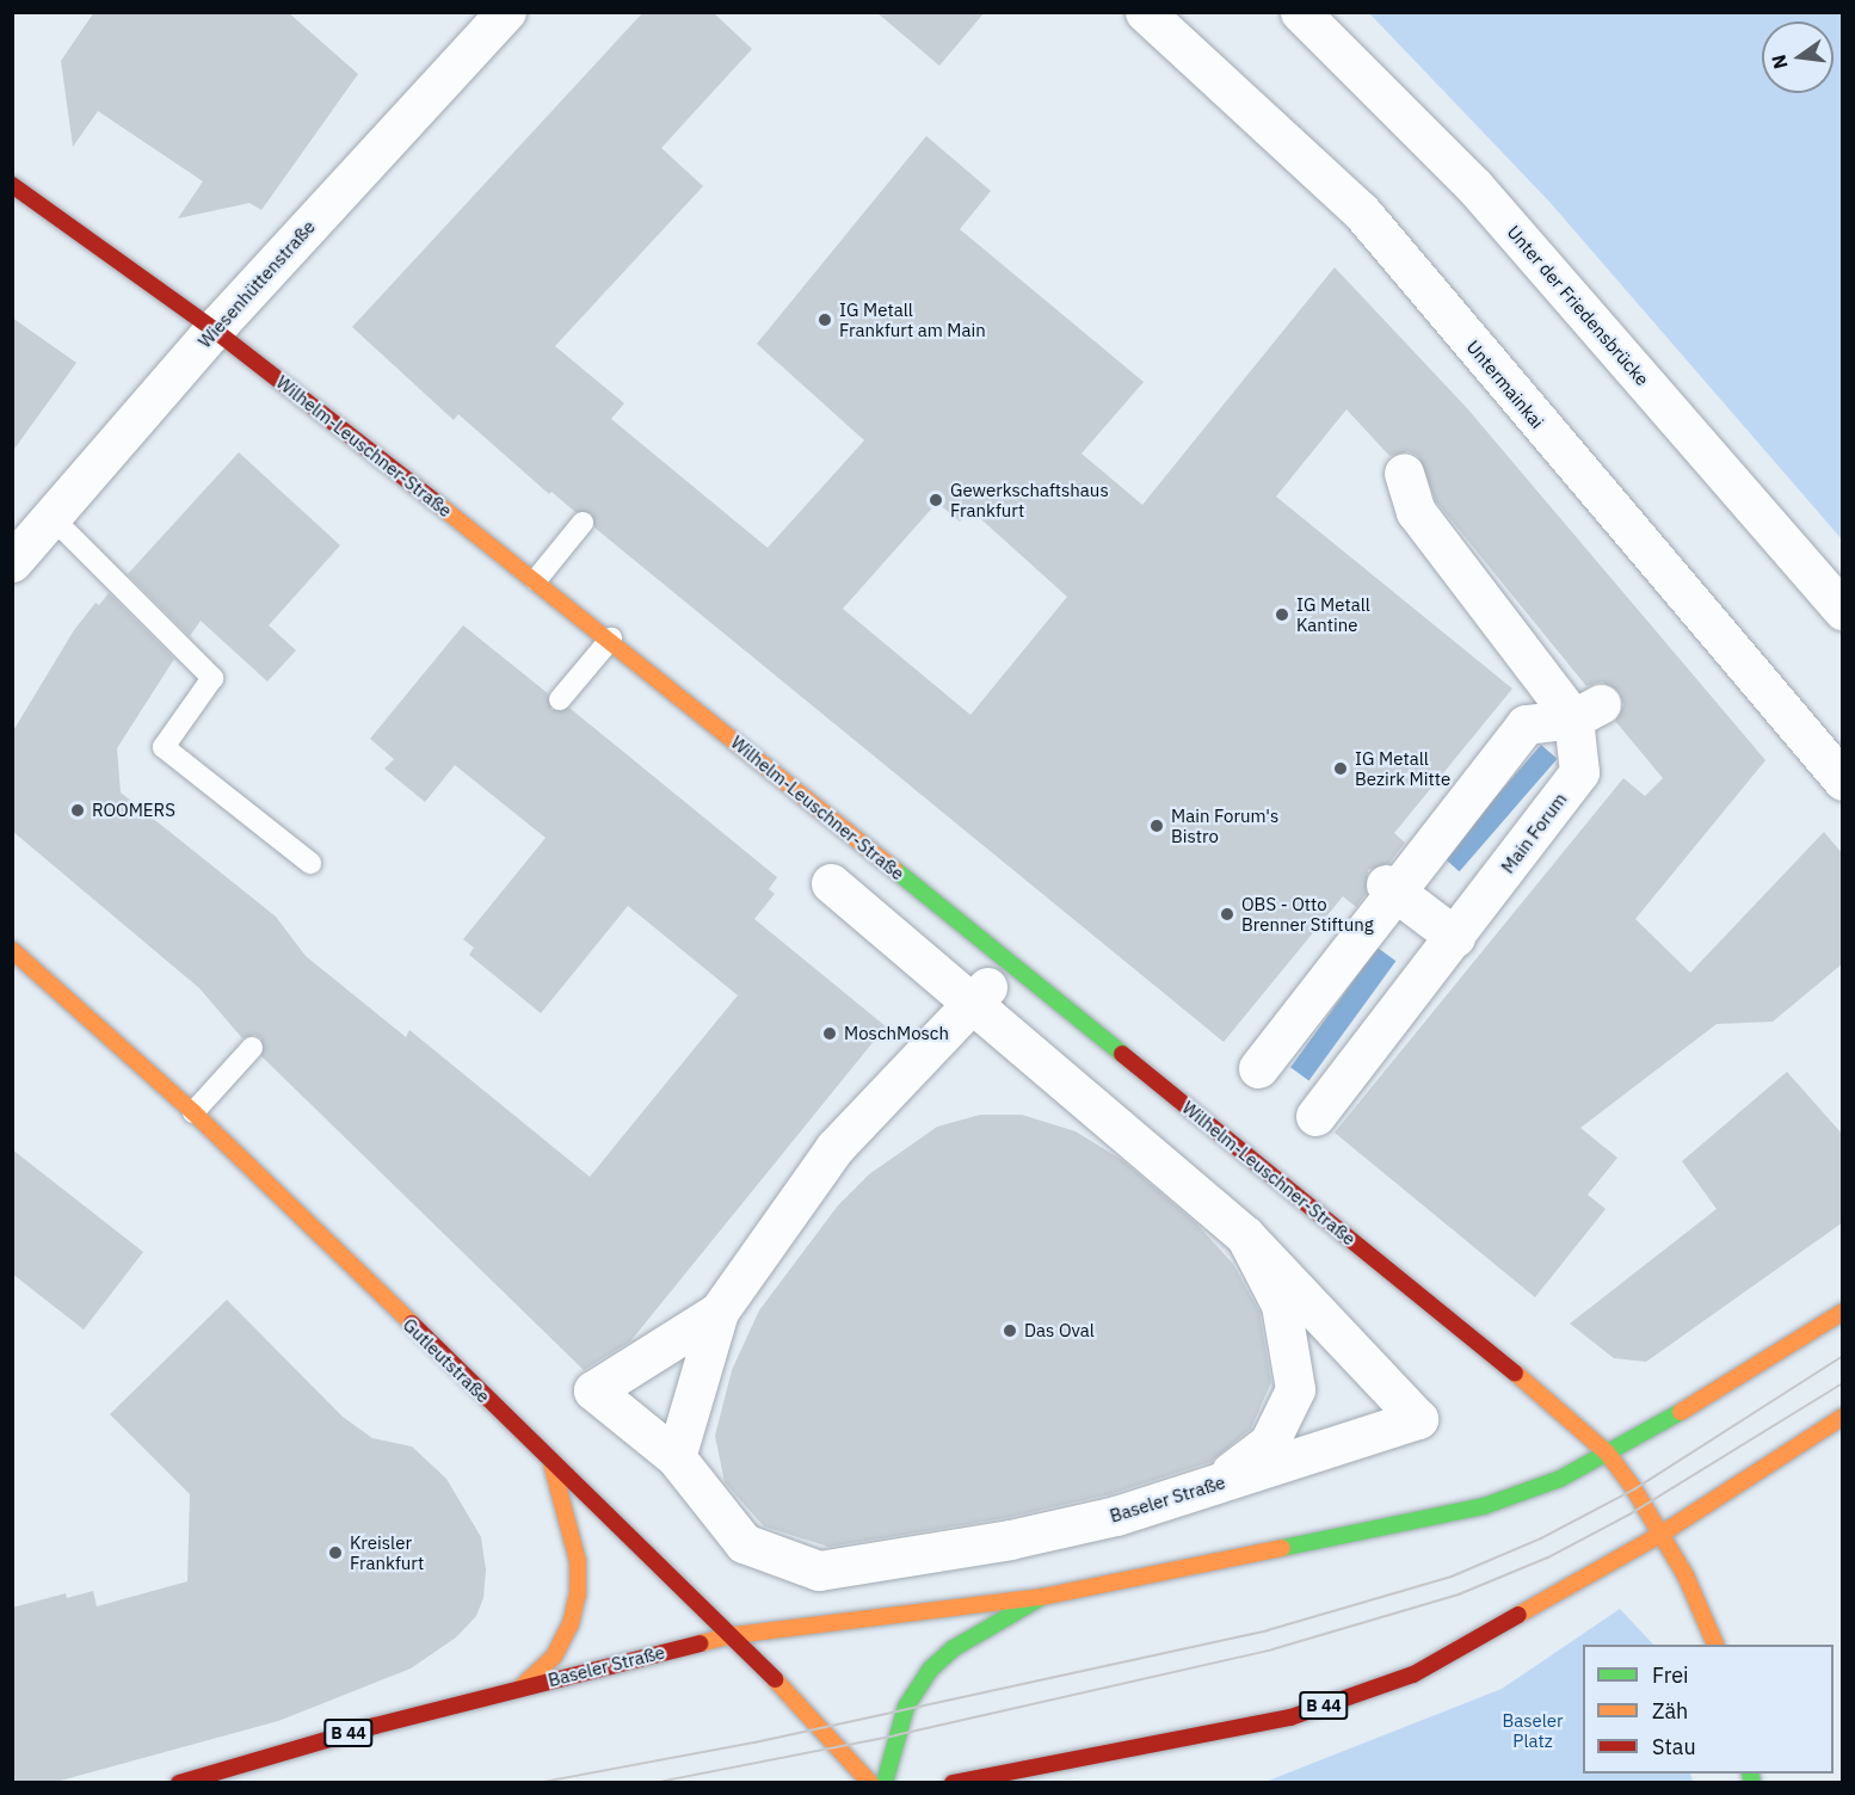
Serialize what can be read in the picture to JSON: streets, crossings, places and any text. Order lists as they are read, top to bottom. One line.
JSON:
{"streets":{"main road":["Wilhelm-Leuschner-Straße","Gutleutstraße","Baseler Straße","B 44"],"street":["Wiesenhüttenstraße","Unter der Friedensbrücke","Untermainkai","Main Forum"]},"crossings":[["Wiesenhüttenstraße","Wilhelm-Leuschner-Straße"],["Wilhelm-Leuschner-Straße","B 44"],["Gutleutstraße","Baseler Straße"],["Baseler Straße","B 44"]],"parks":["Baseler Platz"],"places":["IG Metall Frankfurt am Main","Gewerkschaftshaus Frankfurt","IG Metall Kantine","IG Metall Bezirk Mitte","ROOMERS","Main Forum's Bistro","OBS - Otto Brenner Stiftung","MoschMosch","Das Oval","Kreisler Frankfurt"],"legend":["Frei","Zäh","Stau"],"north":"left"}
